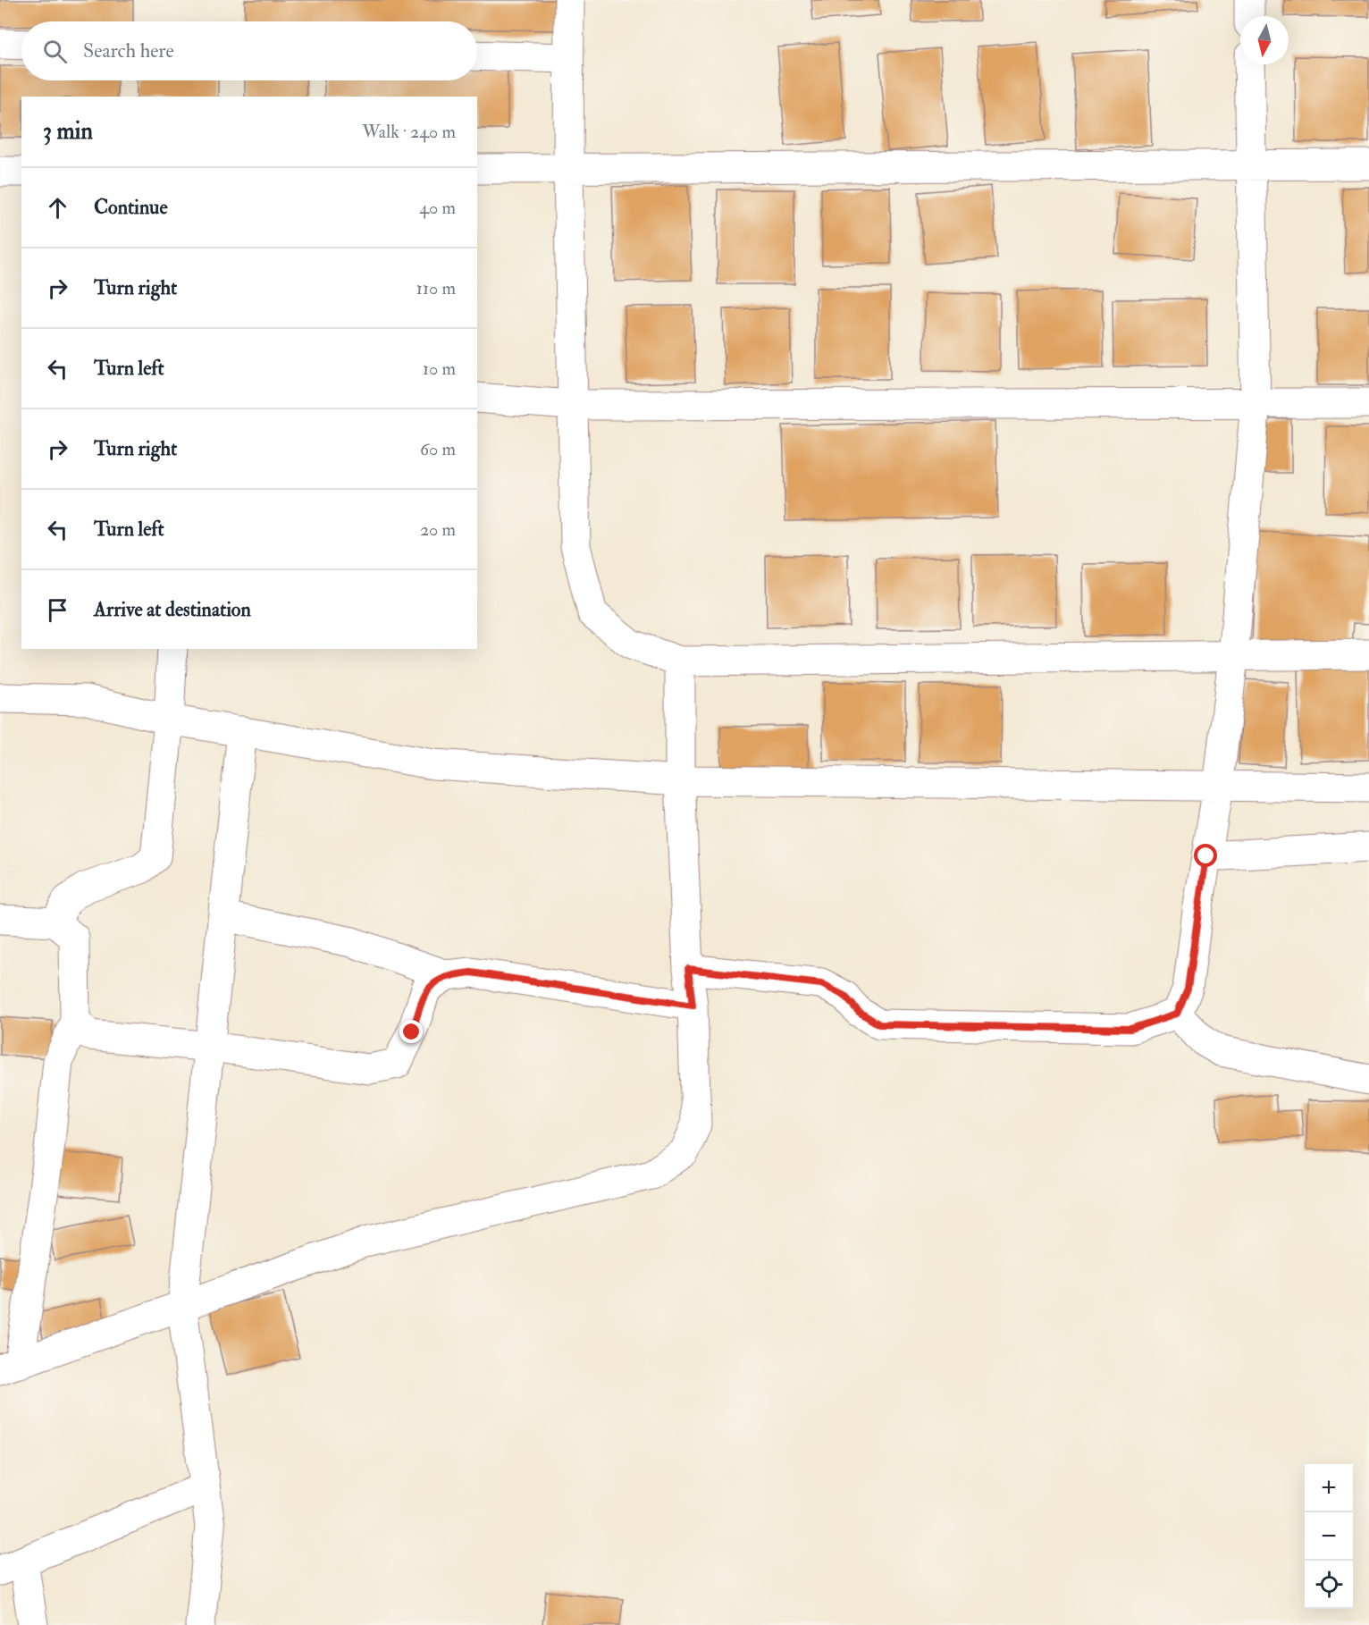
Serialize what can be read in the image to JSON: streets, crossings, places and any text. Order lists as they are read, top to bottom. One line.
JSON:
{"north":"bottom","page":{"search":"Search here","heading":["3 min","Walk · 240 m"],"list":[["Continue","40 m"],["Turn right","110 m"],["Turn left","10 m"],["Turn right","60 m"],["Turn left","20 m"],"Arrive at destination"],"map_buttons":["+","−"]}}
